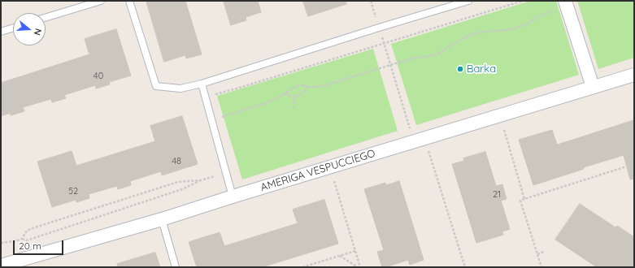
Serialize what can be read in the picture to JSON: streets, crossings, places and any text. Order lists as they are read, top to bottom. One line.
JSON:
{"streets":{"street":["AMERIGA VESPUCCIEGO"]},"places":["Barka"],"house_numbers":["40","48","52","21"],"scale_bar":"20 m","north":"right"}
